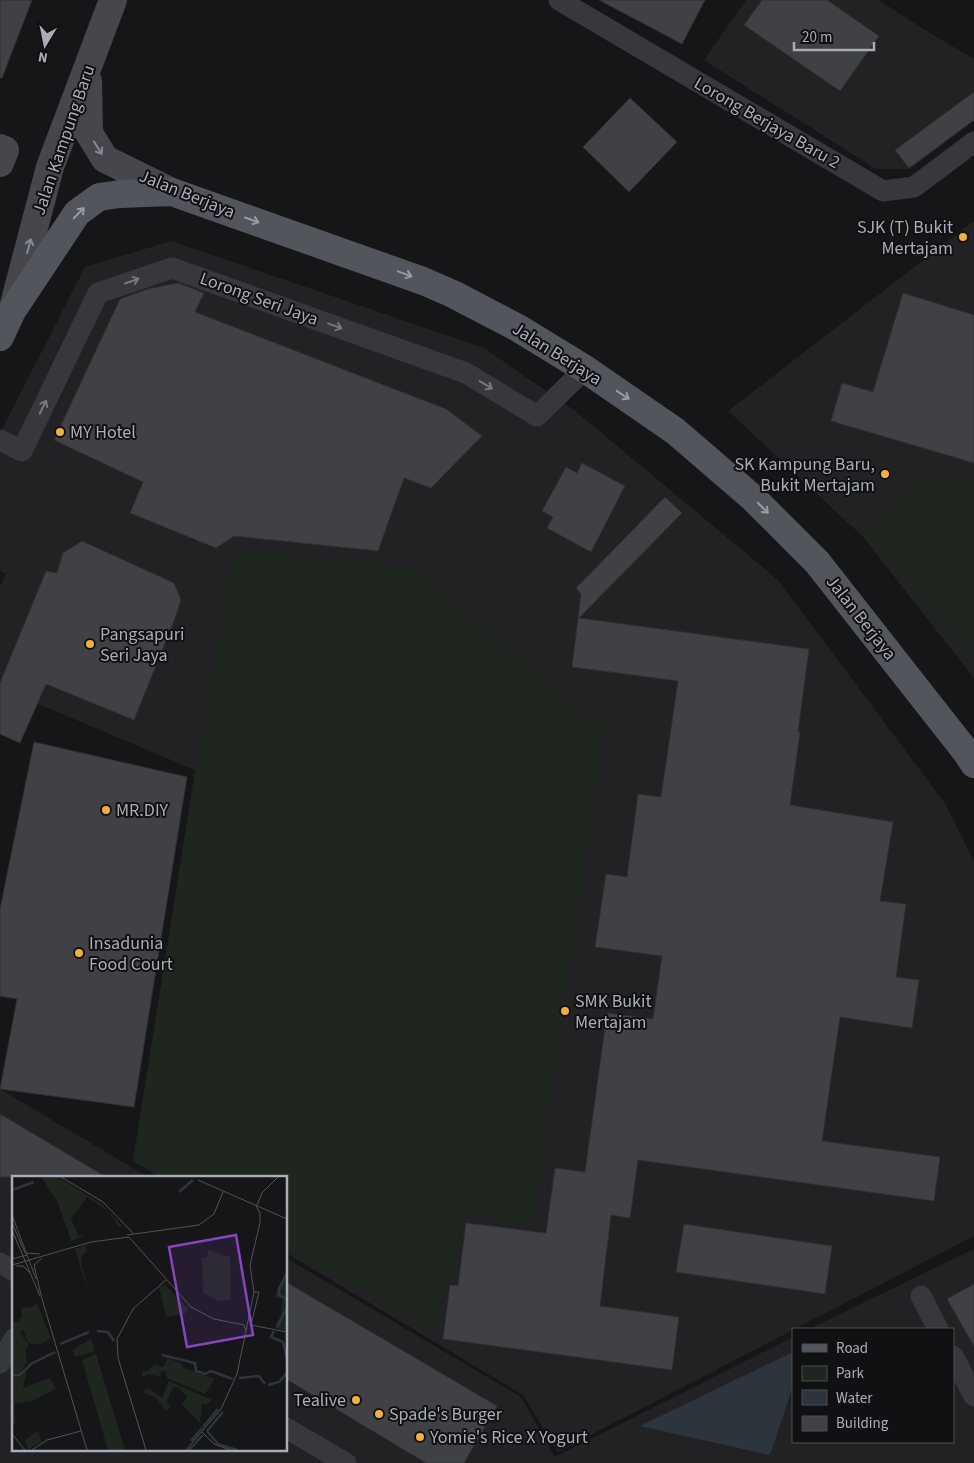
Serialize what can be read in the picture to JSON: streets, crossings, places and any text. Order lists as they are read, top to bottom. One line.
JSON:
{"streets":{"main road":["Jalan Kampung Baru","Jalan Berjaya"],"street":["Lorong Berjaya Baru 2","Lorong Seri Jaya"]},"crossings":[["Jalan Kampung Baru","Jalan Berjaya"],["Jalan Berjaya","Lorong Seri Jaya"]],"one_way":["Jalan Kampung Baru","Jalan Berjaya"],"places":["SJK (T) Bukit Mertajam","MY Hotel","SK Kampung Baru, Bukit Mertajam","Pangsapuri Seri Jaya","MR.DIY","Insadunia Food Court","SMK Bukit Mertajam","Tealive","Spade's Burger","Yomie's Rice X Yogurt"],"legend":["Road","Park","Water","Building"],"scale_bar":"20 m","north":"bottom"}
